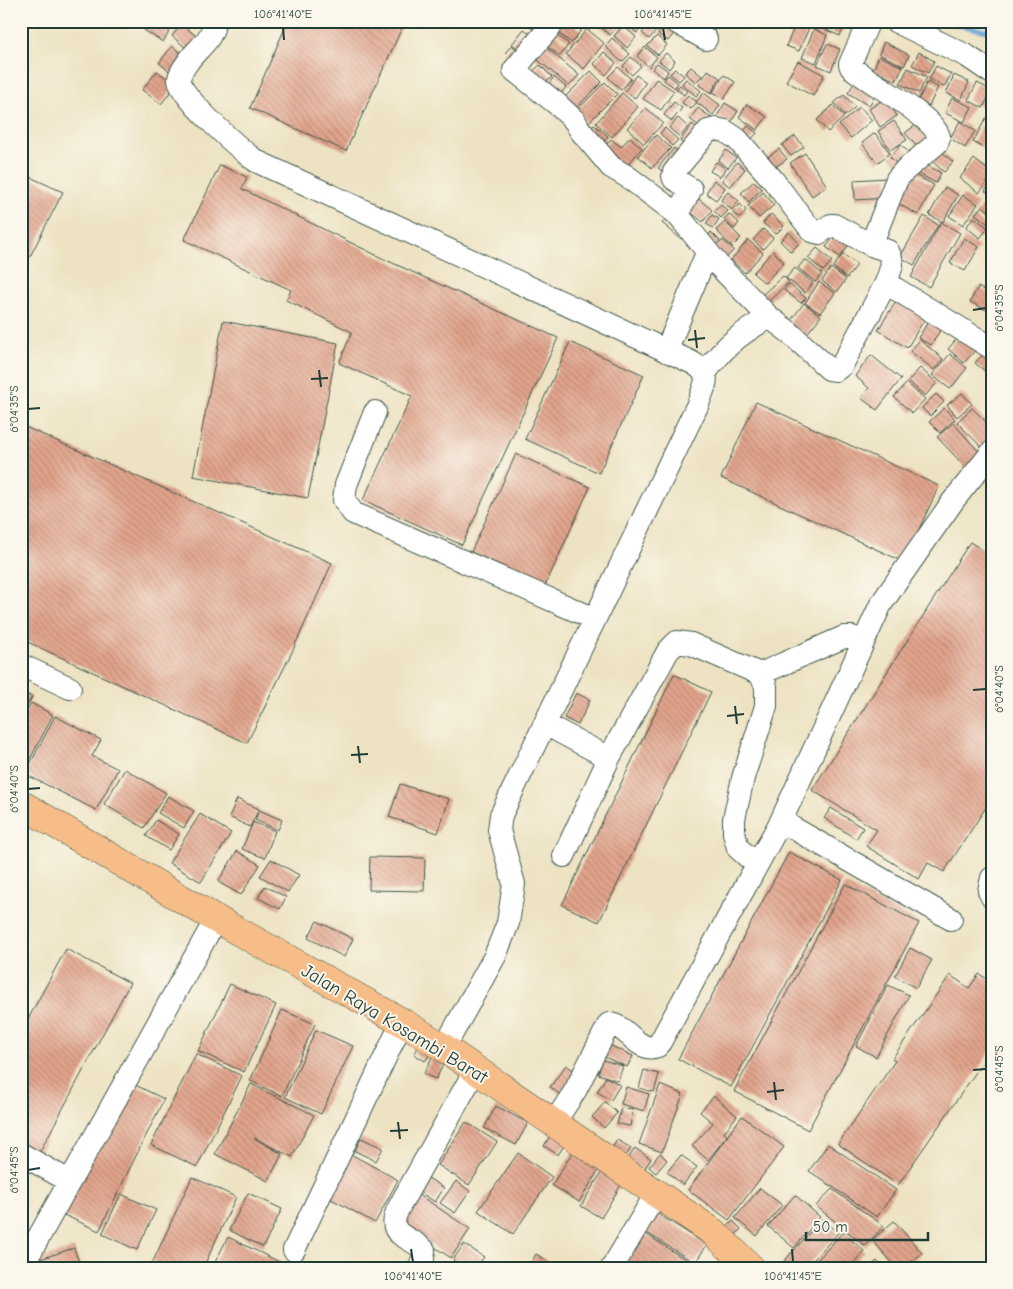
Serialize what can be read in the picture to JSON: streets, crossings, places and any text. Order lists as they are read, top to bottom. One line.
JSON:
{"streets":{"main road":["Jalan Raya Kosambi Barat"]},"scale_bar":"50 m","coordinates":["106°41'40\"E","106°41'45\"E","6°04'35\"S","6°04'40\"S","6°04'45\"S"]}
